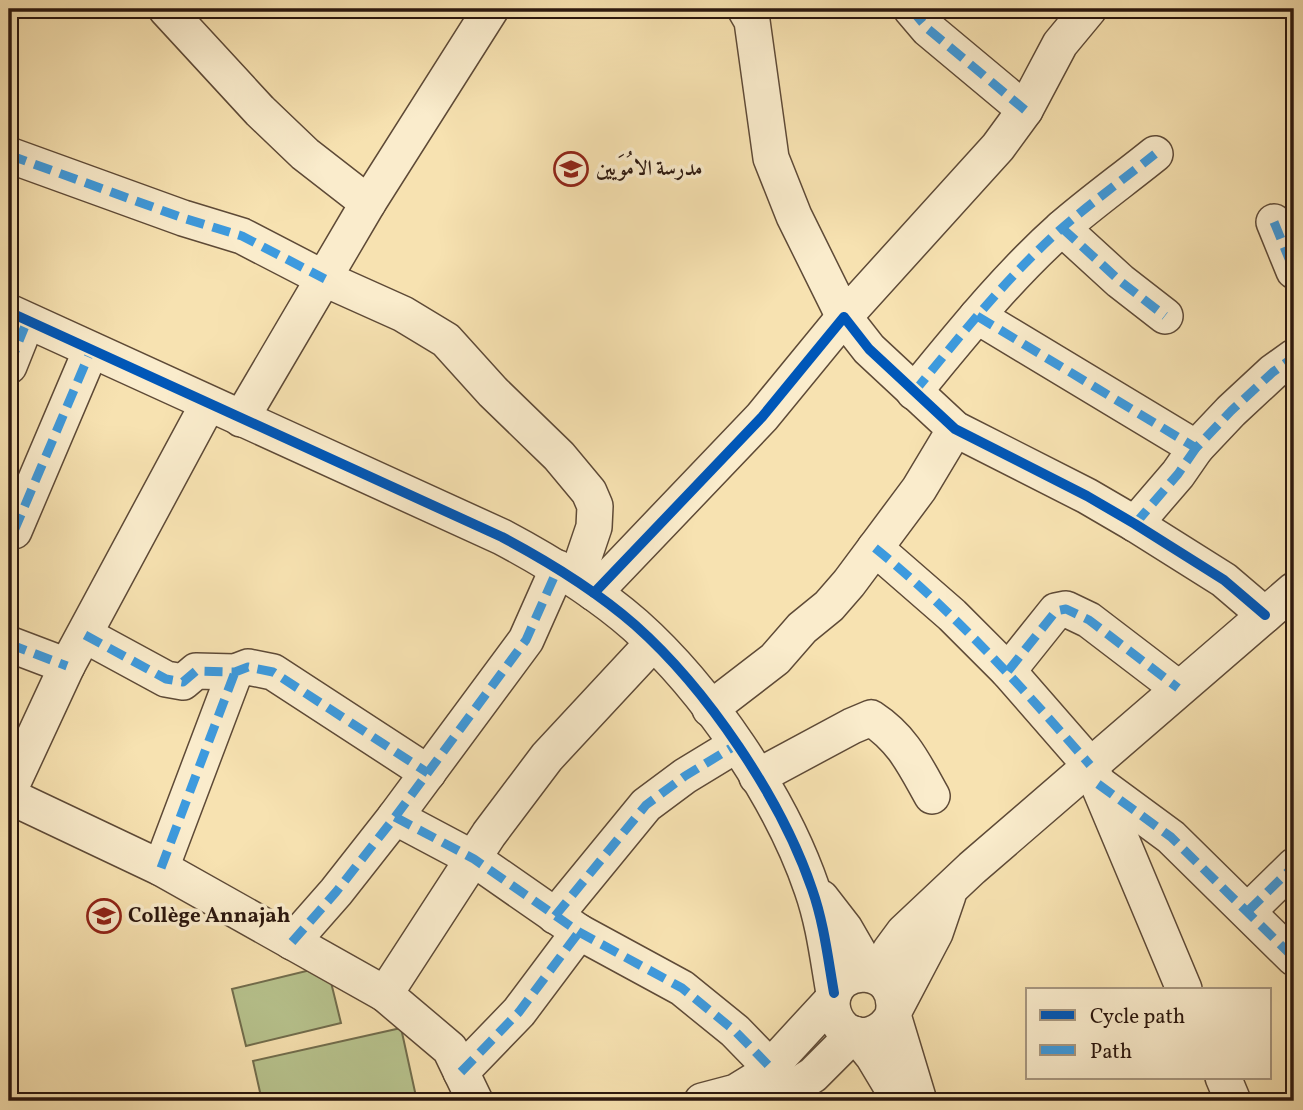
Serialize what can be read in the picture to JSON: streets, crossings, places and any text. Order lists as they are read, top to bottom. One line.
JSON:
{"places":{"school or university":["مدرسة الامُوَيين","Collège Annajah"]},"legend":["Cycle path","Path"]}
